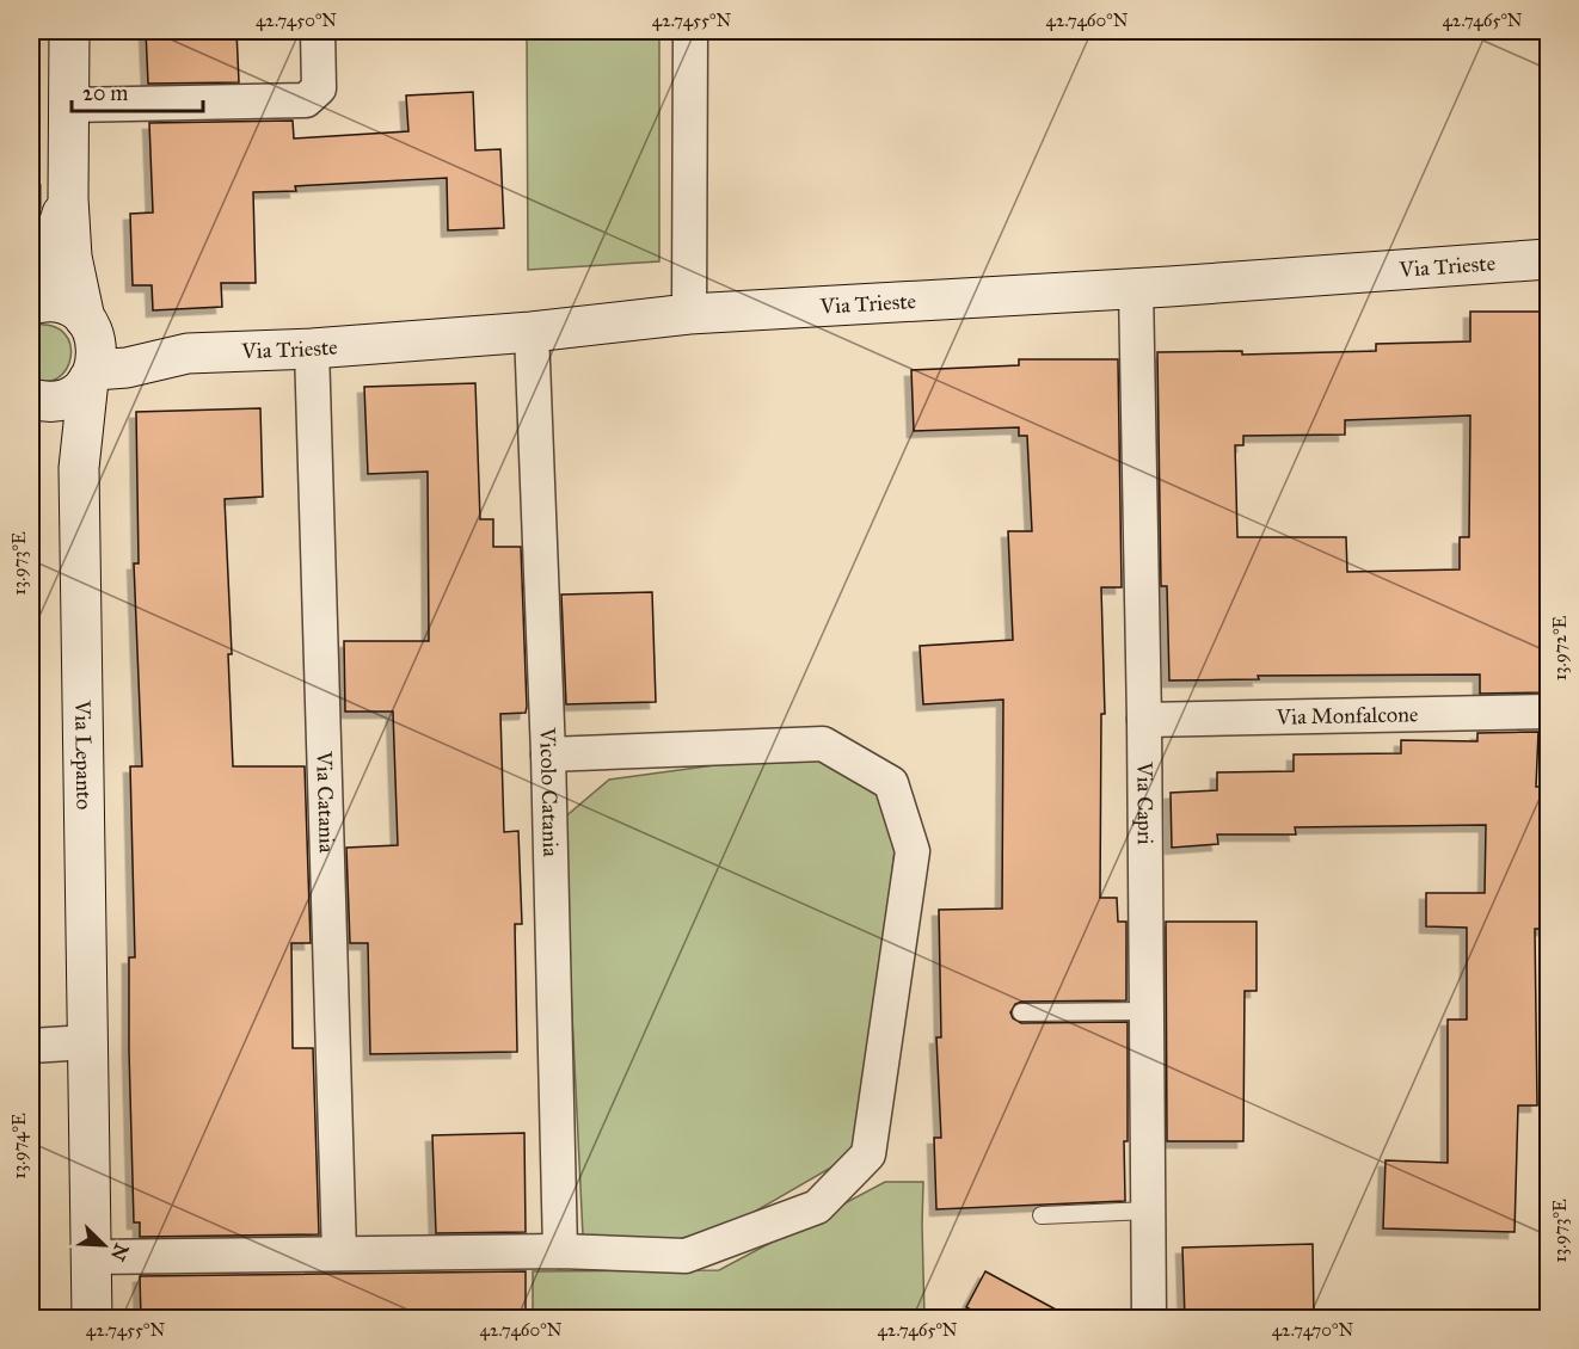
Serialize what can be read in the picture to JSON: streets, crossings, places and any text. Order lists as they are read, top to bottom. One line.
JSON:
{"streets":{"street":["Via Trieste","Via Monfalcone","Via Lepanto","Vicolo Catania","Via Catania","Via Capri"]},"crossings":[["Via Trieste","Via Lepanto"],["Via Trieste","Vicolo Catania"],["Via Trieste","Via Catania"],["Via Trieste","Via Capri"],["Via Monfalcone","Via Capri"]],"scale_bar":"20 m","north":"bottom right","coordinates":["42.7450°N","42.7455°N","42.7460°N","42.7465°N","13.973°E","13.972°E","13.974°E","42.7470°N"]}
